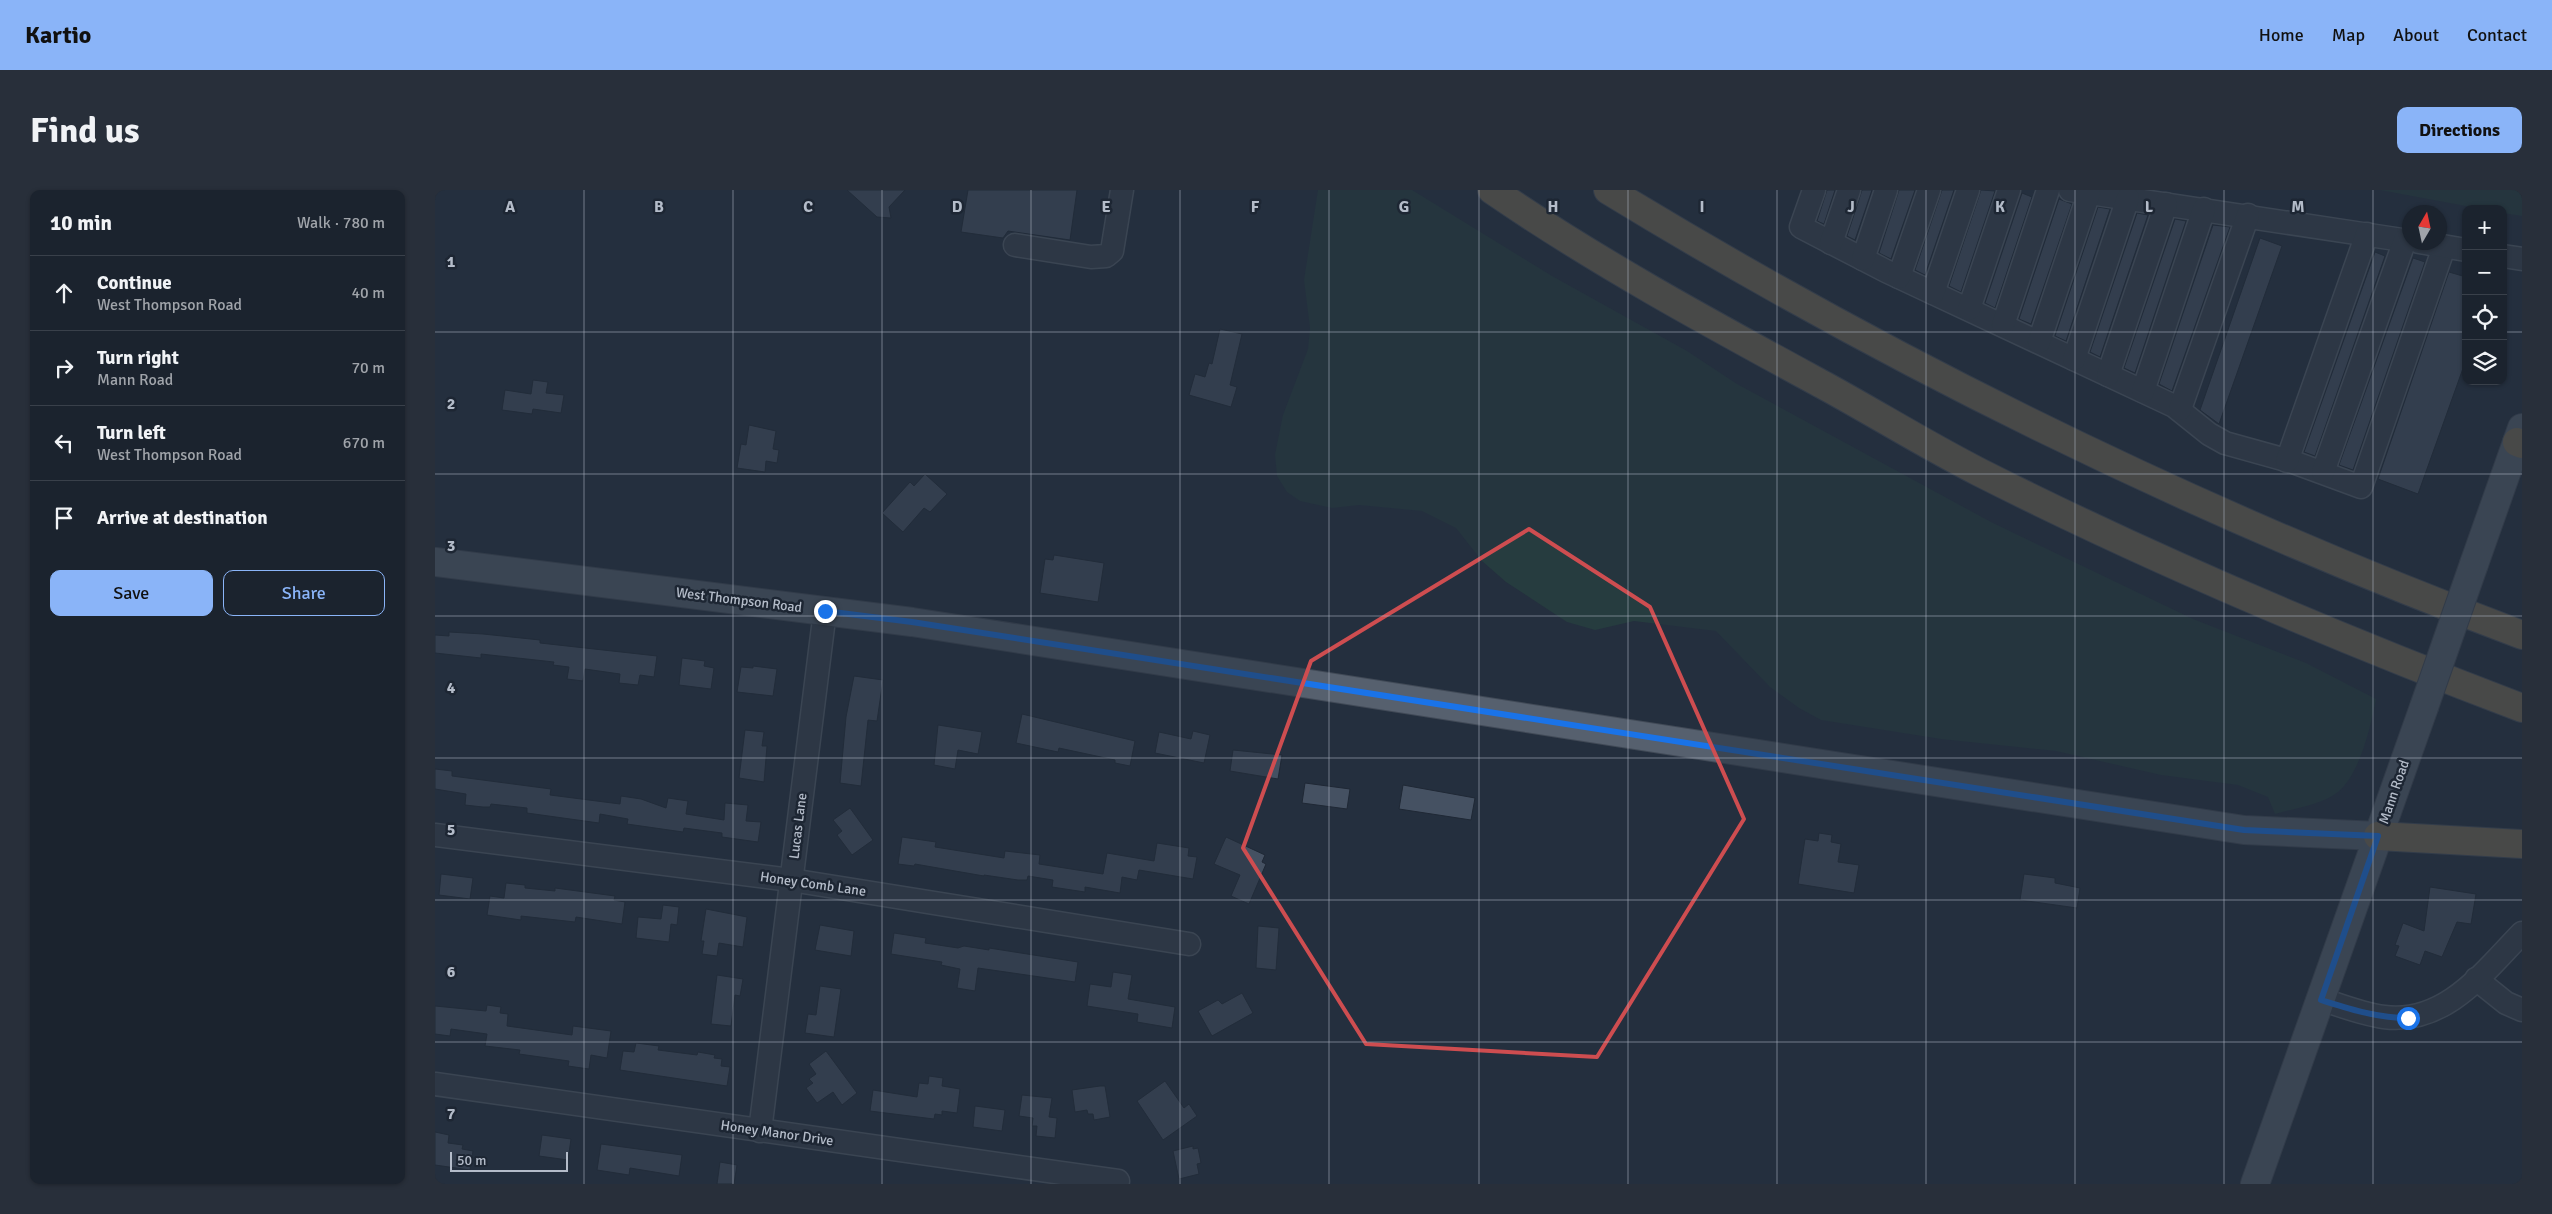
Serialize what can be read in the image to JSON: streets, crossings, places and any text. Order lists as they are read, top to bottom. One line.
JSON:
{"streets":{"main road":["West Thompson Road","Mann Road"],"street":["Lucas Lane","Honey Comb Lane","Honey Manor Drive"]},"crossings":[["West Thompson Road","Mann Road"],["West Thompson Road","Lucas Lane"],["Lucas Lane","Honey Comb Lane"],["Lucas Lane","Honey Manor Drive"]],"scale_bar":"50 m","north":"top","page":{"header":"Kartio","nav":["Home","Map","About","Contact"],"buttons":["Directions",["Save","Share"]],"title":"Find us","heading":["10 min","Walk · 780 m"],"map_buttons":["+","−"],"list":[["Continue","West Thompson Road","40 m"],["Turn right","Mann Road","70 m"],["Turn left","West Thompson Road","670 m"],"Arrive at destination"],"scale":"50 m"},"grid":{"columns":["A","B","C","D","E","F","G","H","I","J","K","L","M"],"rows":["1","2","3","4","5","6","7"]}}
